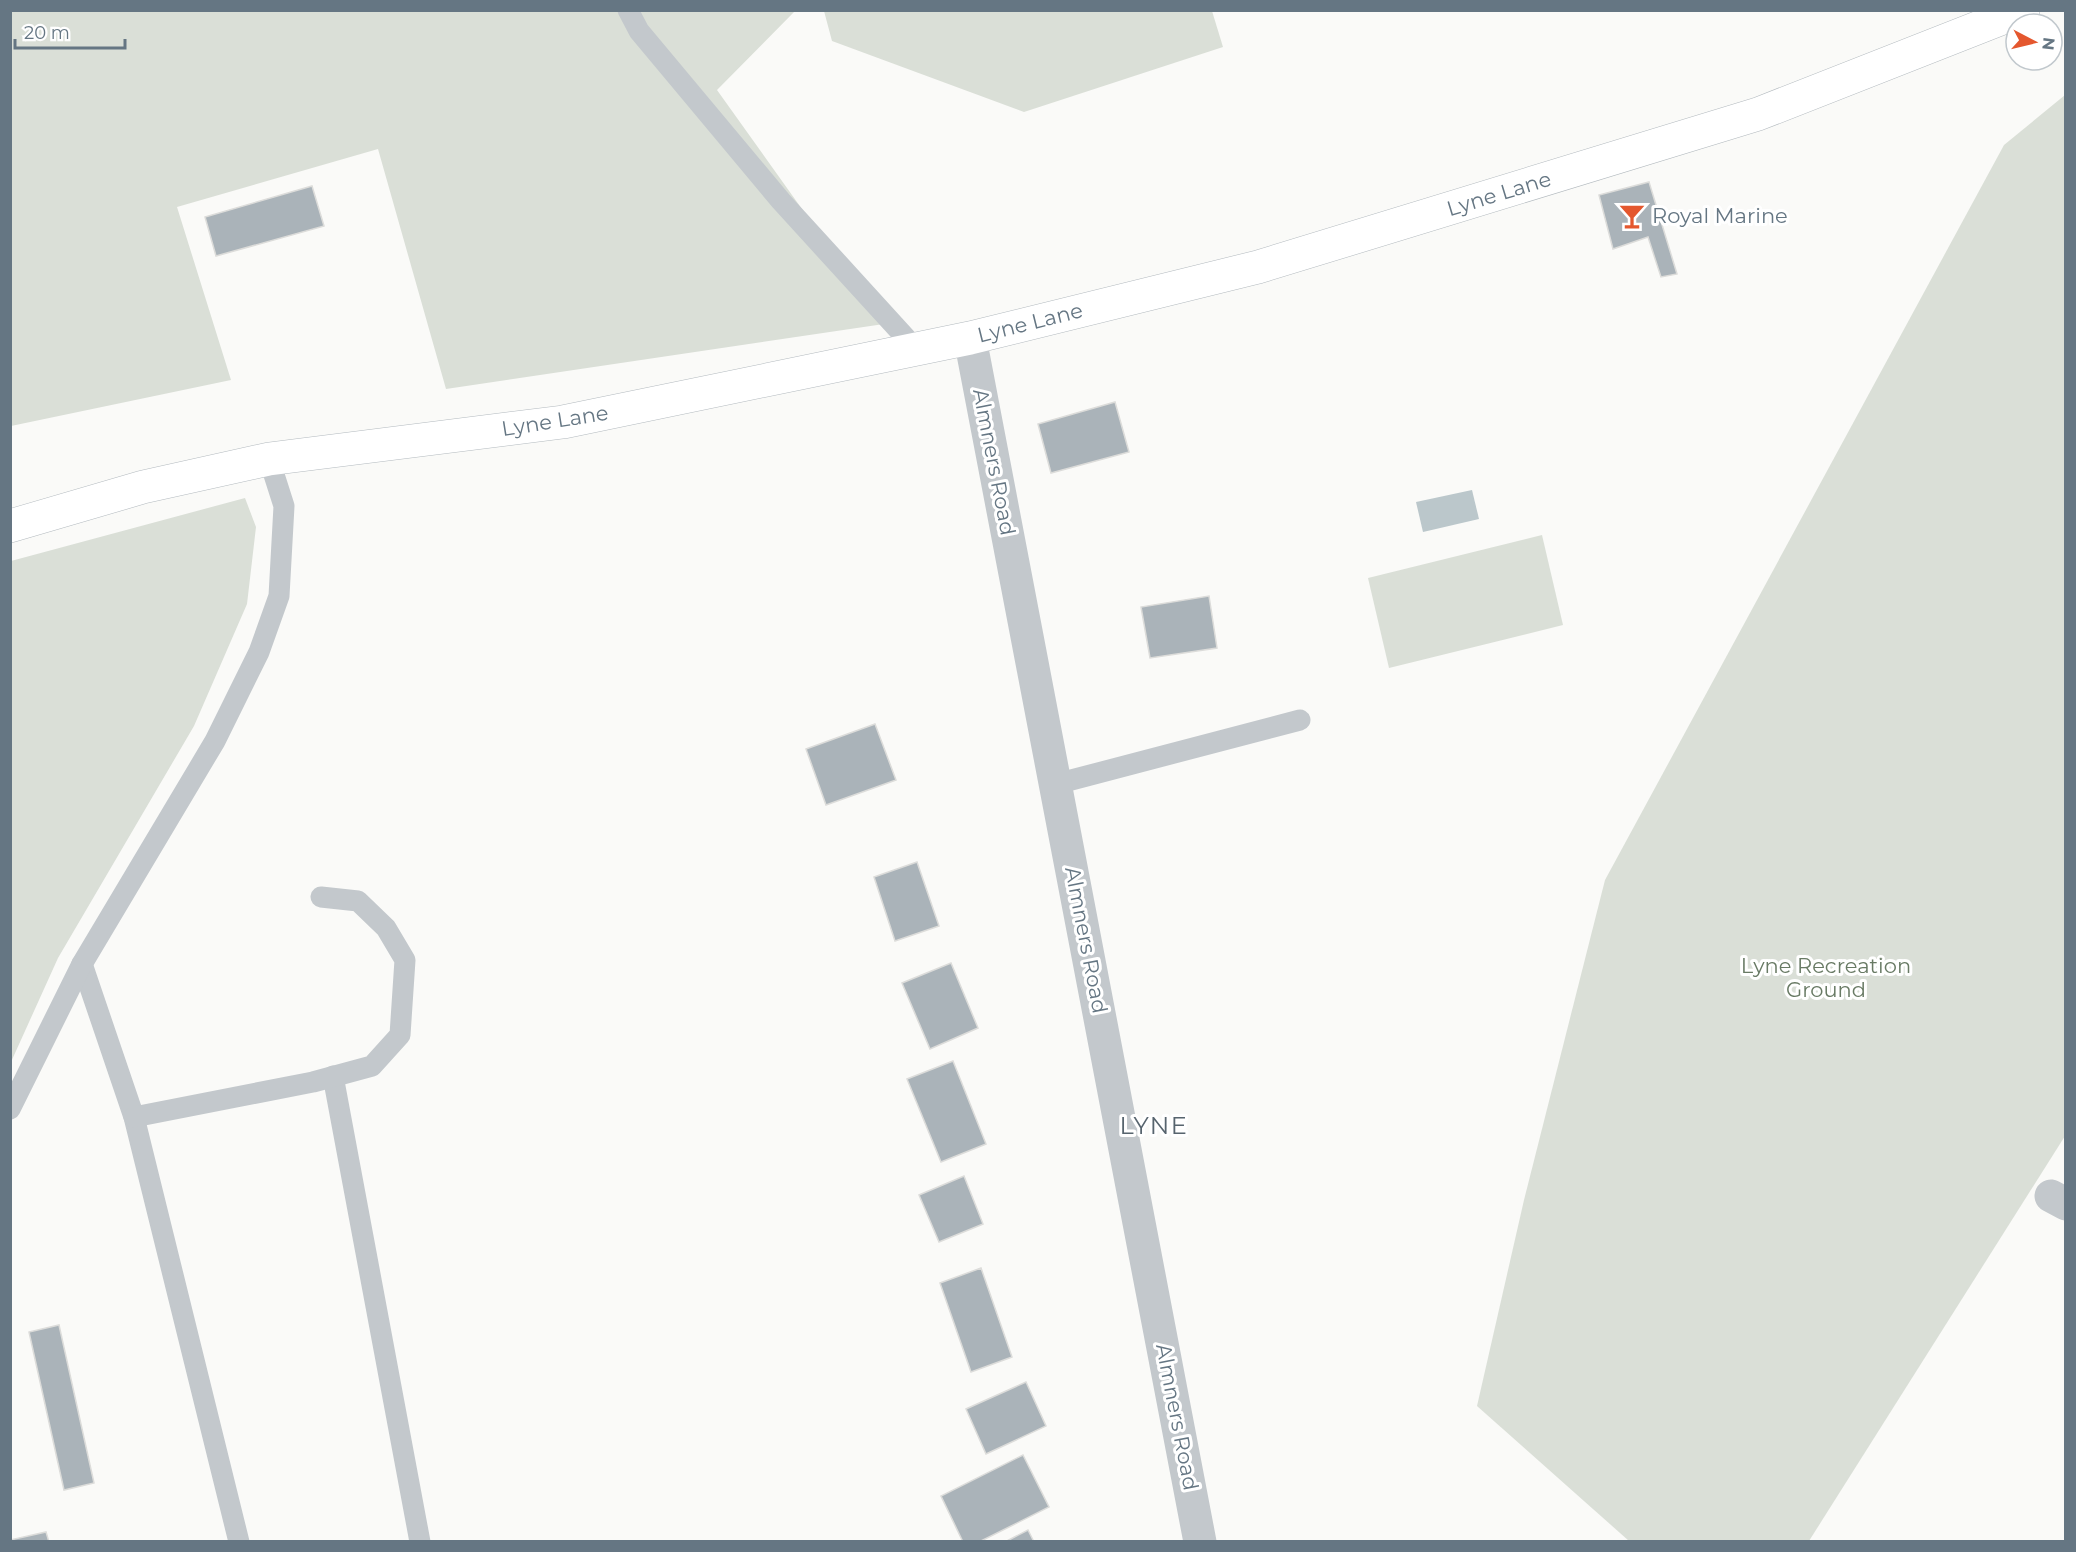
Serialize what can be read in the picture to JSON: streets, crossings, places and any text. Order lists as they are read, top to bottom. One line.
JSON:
{"streets":{"street":["Lyne Lane","Almners Road"]},"crossings":[["Lyne Lane","Almners Road"]],"districts":["LYNE"],"parks":["Lyne Recreation Ground"],"places":{"bar":["Royal Marine"]},"scale_bar":"20 m","north":"right"}
